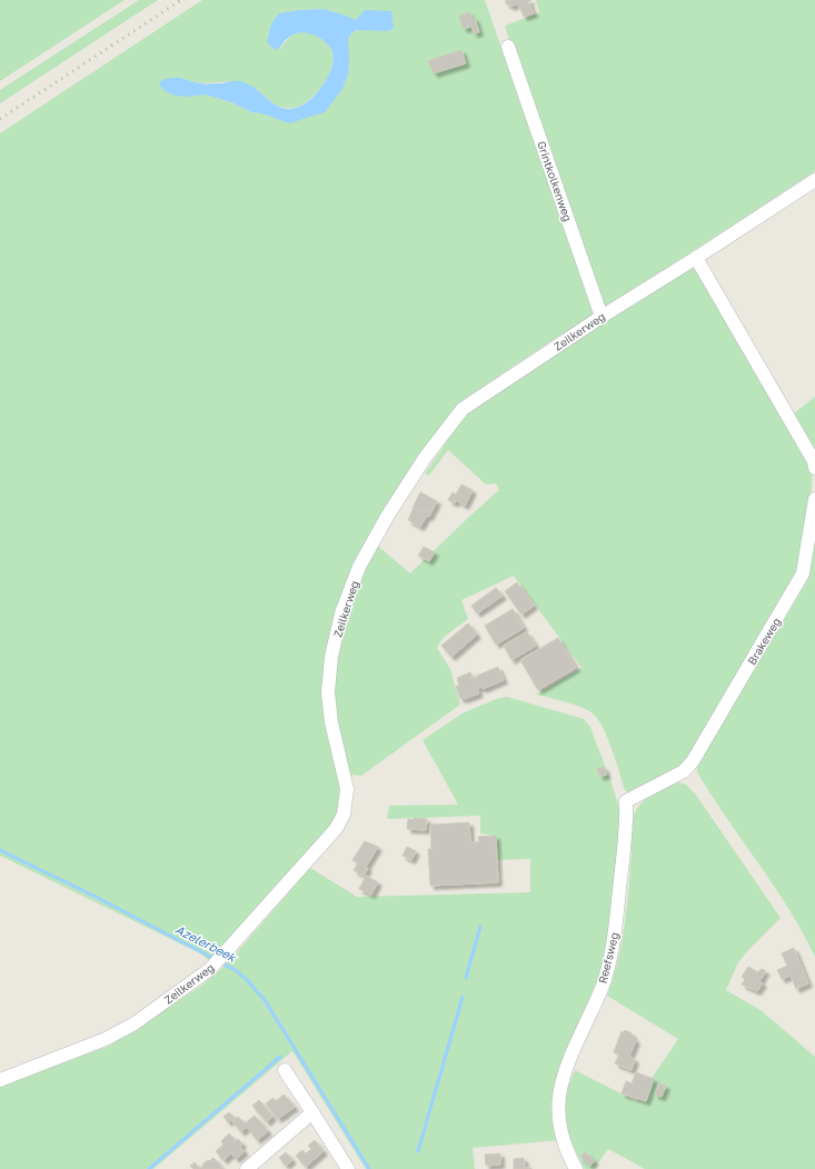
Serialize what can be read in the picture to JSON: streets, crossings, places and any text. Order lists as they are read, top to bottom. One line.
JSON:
{"streets":{"street":["Grintkolkenweg","Zeilkerweg","Brakeweg","Reefsweg"]},"crossings":[["Grintkolkenweg","Zeilkerweg"],["Brakeweg","Reefsweg"]],"water":["Azelerbeek"]}
